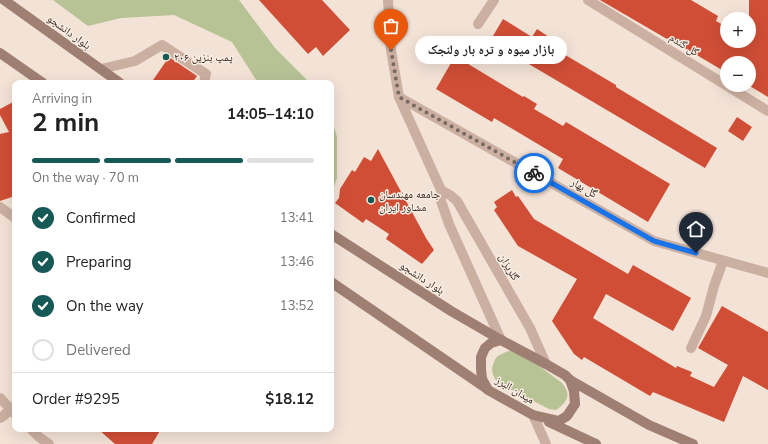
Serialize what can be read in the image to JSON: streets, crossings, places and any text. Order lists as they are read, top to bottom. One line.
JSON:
{"streets":{"main road":["بلوار دانشجو","میدان البرز"],"street":["گل گندم","گل بهار","گلریزان"]},"crossings":[["بلوار دانشجو","میدان البرز"]],"places":["بازار میوه و تره بار ولنجک","پمپ بنزین ۲۰۶","جامعه مهندسان مشاور ایران"],"page":{"map_buttons":["+","−"],"bubble":"بازار میوه و تره بار ولنجک","heading":["2 min","Arriving in","14:05–14:10"],"panel":["Order #9295","$18.12"],"bar":"On the way · 70 m","list":[["Confirmed","13:41"],["Preparing","13:46"],["On the way","13:52"],"Delivered"]}}
